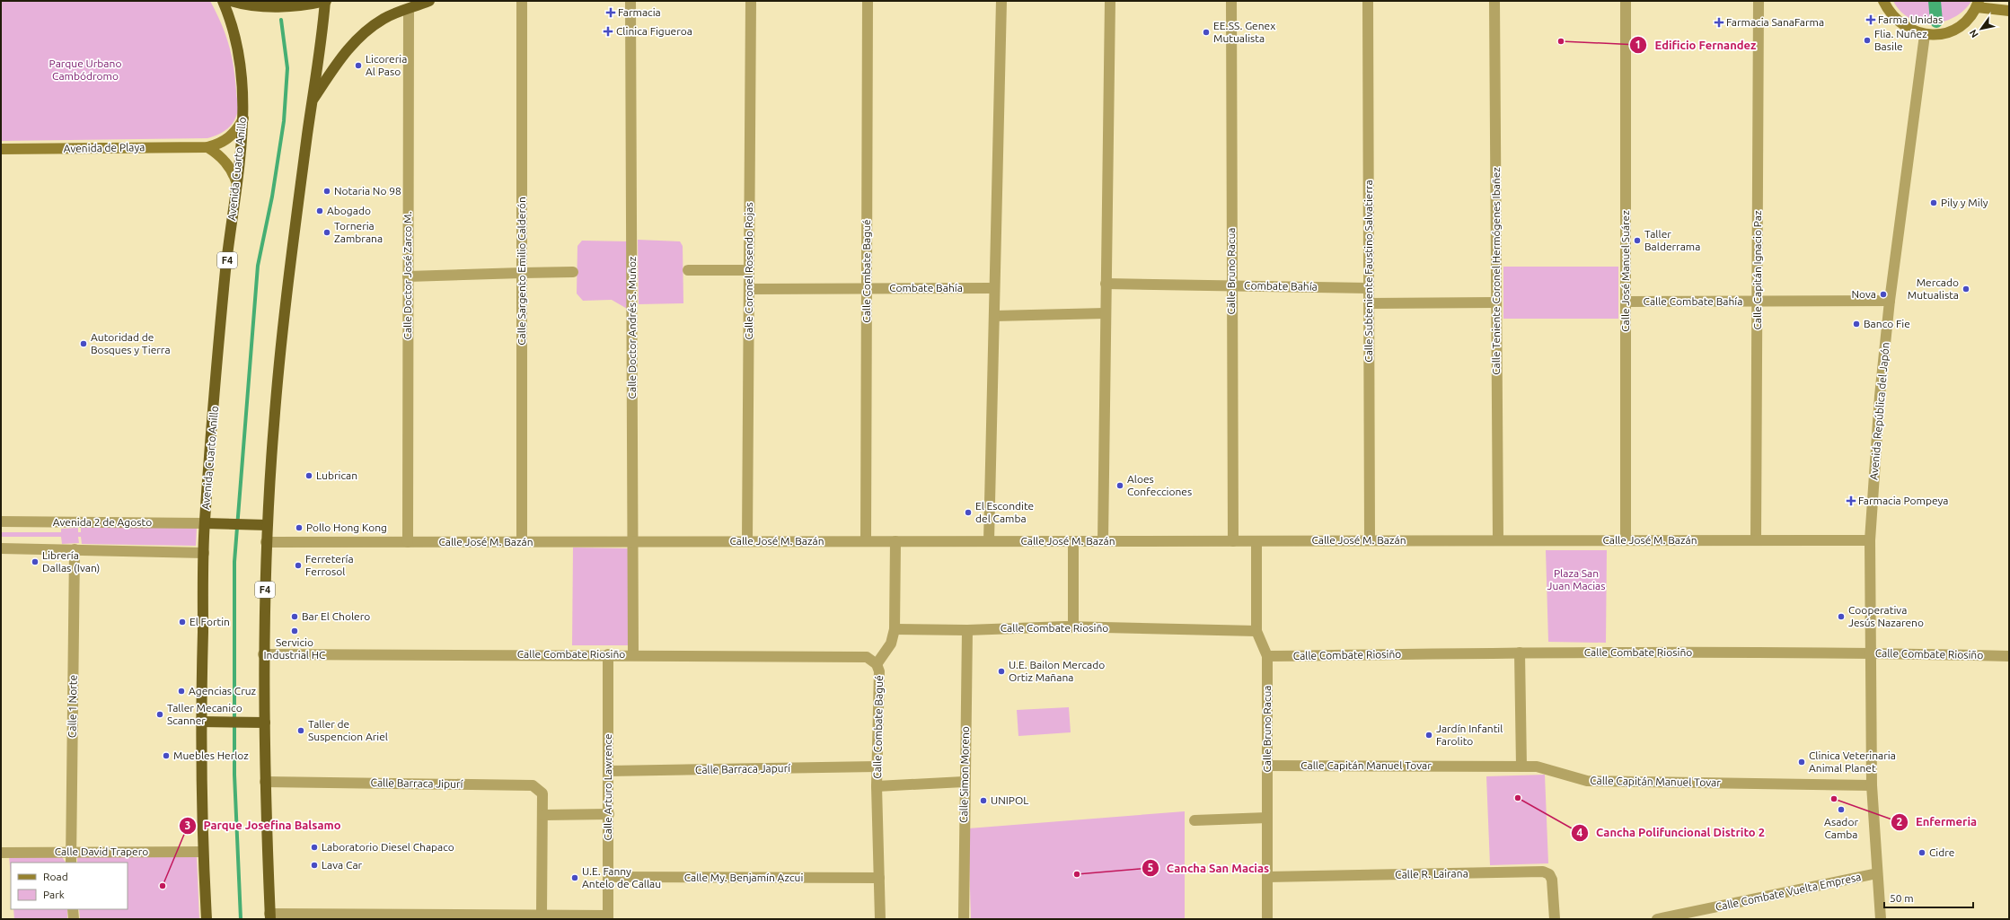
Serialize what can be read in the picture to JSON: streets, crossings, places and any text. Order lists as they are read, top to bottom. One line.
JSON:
{"streets":{"highway":["Avenida Cuarto Anillo","F4"],"main road":["Avenida de Playa"],"street":["Calle Capitán Ignacio Paz","Calle Sargento Emilio Calderón","Calle Coronel Rosendo Rojas","Calle Combate Bagué","Calle Bruno Racua","Calle Subteniente Faustino Salvatierra","Calle Teniente Coronel Hermógenes Ibañez","Calle José Manuel Suárez","Calle Doctor José Zarco M.","Combate Bahía","Calle Combate Bahía","Calle Doctor Andrés S. Muñoz","Avenida República del Japón","Avenida 2 de Agosto","Calle José M. Bazán","Calle Combate Riosiño","Calle 1 Norte","Calle Capitán Manuel Tovar","Calle Barraca Japurí","Calle Simon Moreno","Calle Barraca Jipurí","Calle Arturo Lawrence","Calle David Trapero","Calle R. Lairana","Calle My. Benjamín Azcui","Calle Combate Vuelta Empresa"]},"crossings":[["Avenida de Playa","Avenida Cuarto Anillo"],["Avenida Cuarto Anillo","Avenida 2 de Agosto"],["Avenida Cuarto Anillo","Calle David Trapero"],["F4","Calle José M. Bazán"],["F4","Calle Combate Riosiño"],["F4","Calle Barraca Jipurí"],["Calle Capitán Ignacio Paz","Calle Combate Bahía"],["Calle Capitán Ignacio Paz","Calle José M. Bazán"],["Calle Sargento Emilio Calderón","Calle José M. Bazán"],["Calle Coronel Rosendo Rojas","Combate Bahía"],["Calle Coronel Rosendo Rojas","Calle José M. Bazán"],["Calle Combate Bagué","Combate Bahía"],["Calle Combate Bagué","Calle José M. Bazán"],["Calle Combate Bagué","Calle Combate Riosiño"],["Calle Combate Bagué","Calle Barraca Japurí"],["Calle Combate Bagué","Calle My. Benjamín Azcui"],["Calle Bruno Racua","Combate Bahía"],["Calle Bruno Racua","Calle José M. Bazán"],["Calle Bruno Racua","Calle Combate Riosiño"],["Calle Bruno Racua","Calle Capitán Manuel Tovar"],["Calle Bruno Racua","Calle R. Lairana"],["Calle Subteniente Faustino Salvatierra","Combate Bahía"],["Calle Subteniente Faustino Salvatierra","Calle José M. Bazán"],["Calle Teniente Coronel Hermógenes Ibañez","Calle José M. Bazán"],["Calle José Manuel Suárez","Calle Combate Bahía"],["Calle José Manuel Suárez","Calle José M. Bazán"],["Calle Doctor José Zarco M.","Calle José M. Bazán"],["Calle Combate Bahía","Avenida República del Japón"],["Calle Doctor Andrés S. Muñoz","Calle José M. Bazán"],["Calle Doctor Andrés S. Muñoz","Calle Combate Riosiño"],["Avenida República del Japón","Calle José M. Bazán"],["Avenida República del Japón","Calle Combate Riosiño"],["Avenida República del Japón","Calle Capitán Manuel Tovar"],["Avenida República del Japón","Calle Combate Vuelta Empresa"],["Calle Combate Riosiño","Calle Simon Moreno"],["Calle Combate Riosiño","Calle Arturo Lawrence"],["Calle 1 Norte","Calle David Trapero"],["Calle Barraca Japurí","Calle Arturo Lawrence"],["Calle Arturo Lawrence","Calle My. Benjamín Azcui"]],"parks":["Parque Urbano Cambódromo","Plaza San Juan Macias"],"places":{"health":["Farmacia","Farma Unidas","Farmacia SanaFarma","Clinica Figueroa","Farmacia Pompeya"],"other":["EE.SS. Genex Mutualista","Flia. Nuñez Basile","Edificio Fernandez","Licoreria Al Paso","Notaria No 98","Pily y Mily","Abogado","Torneria Zambrana","Taller Balderrama","Mercado Mutualista","Nova","Banco Fie","Autoridad de Bosques y Tierra","Lubrican","Aloes Confecciones","El Escondite del Camba","Pollo Hong Kong","Librería Dallas (Ivan)","Ferretería Ferrosol","Bar El Cholero","Cooperativa Jesús Nazareno","El Fortin","Servicio Industrial HC","U.E. Bailon Mercado Ortiz Mañana","Agencias Cruz","Taller Mecanico Scanner","Taller de Suspencion Ariel","Jardín Infantil Farolito","Muebles Herloz","Clinica Veterinaria Animal Planet","Cancha Polifuncional Distrito 2","Enfermeria","UNIPOL","Asador Camba","Laboratorio Diesel Chapaco","Cidre","Lava Car","Cancha San Macias","U.E. Fanny Antelo de Callau","Parque Josefina Balsamo"]},"legend":["Road","Park"],"scale_bar":"50 m","north":"bottom left"}
